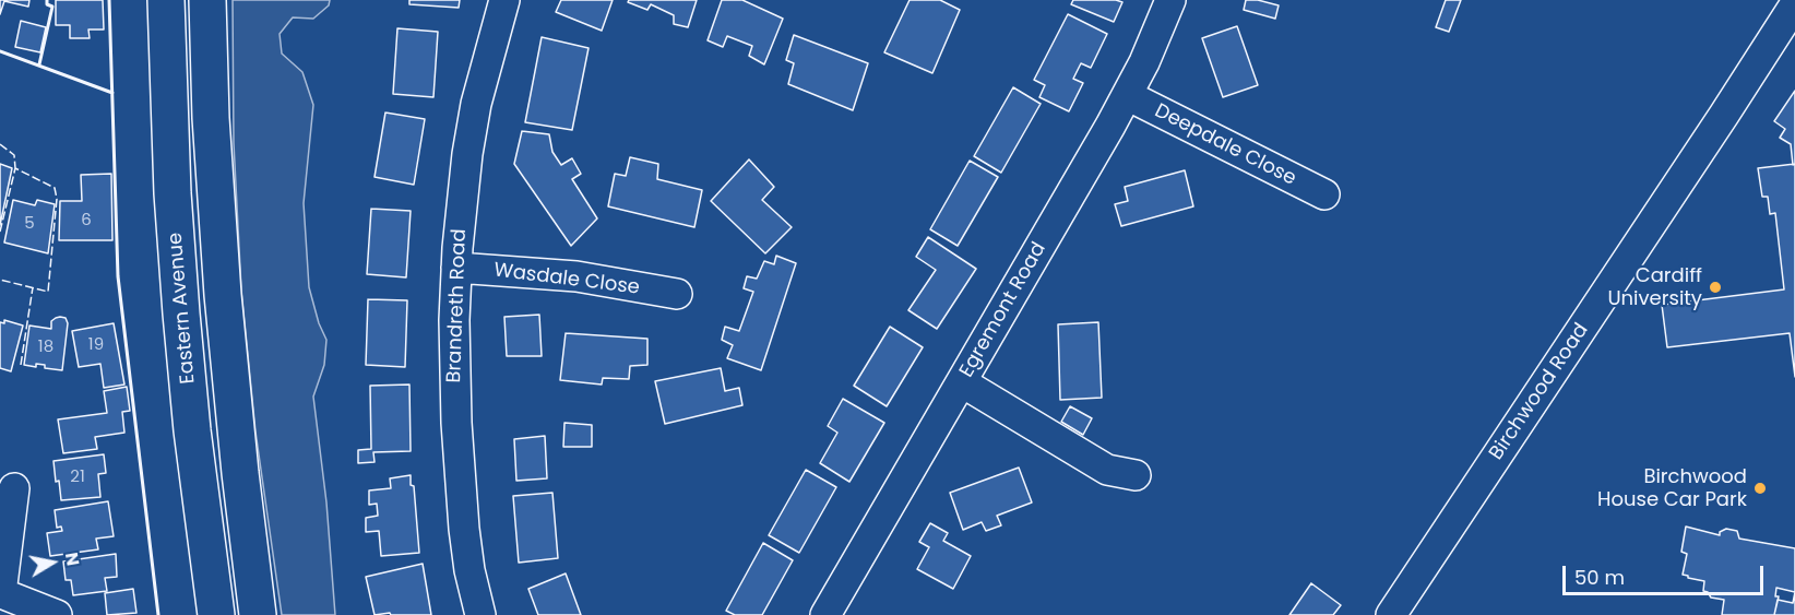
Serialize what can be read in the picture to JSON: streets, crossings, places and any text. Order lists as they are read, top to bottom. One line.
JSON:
{"streets":{"highway":["Eastern Avenue"],"street":["Deepdale Close","Wasdale Close","Brandreth Road","Egremont Road","Birchwood Road"]},"crossings":[["Deepdale Close","Egremont Road"],["Wasdale Close","Brandreth Road"]],"places":["Cardiff University","Birchwood House Car Park"],"house_numbers":["6","5","19","18","21"],"scale_bar":"50 m","north":"right"}
